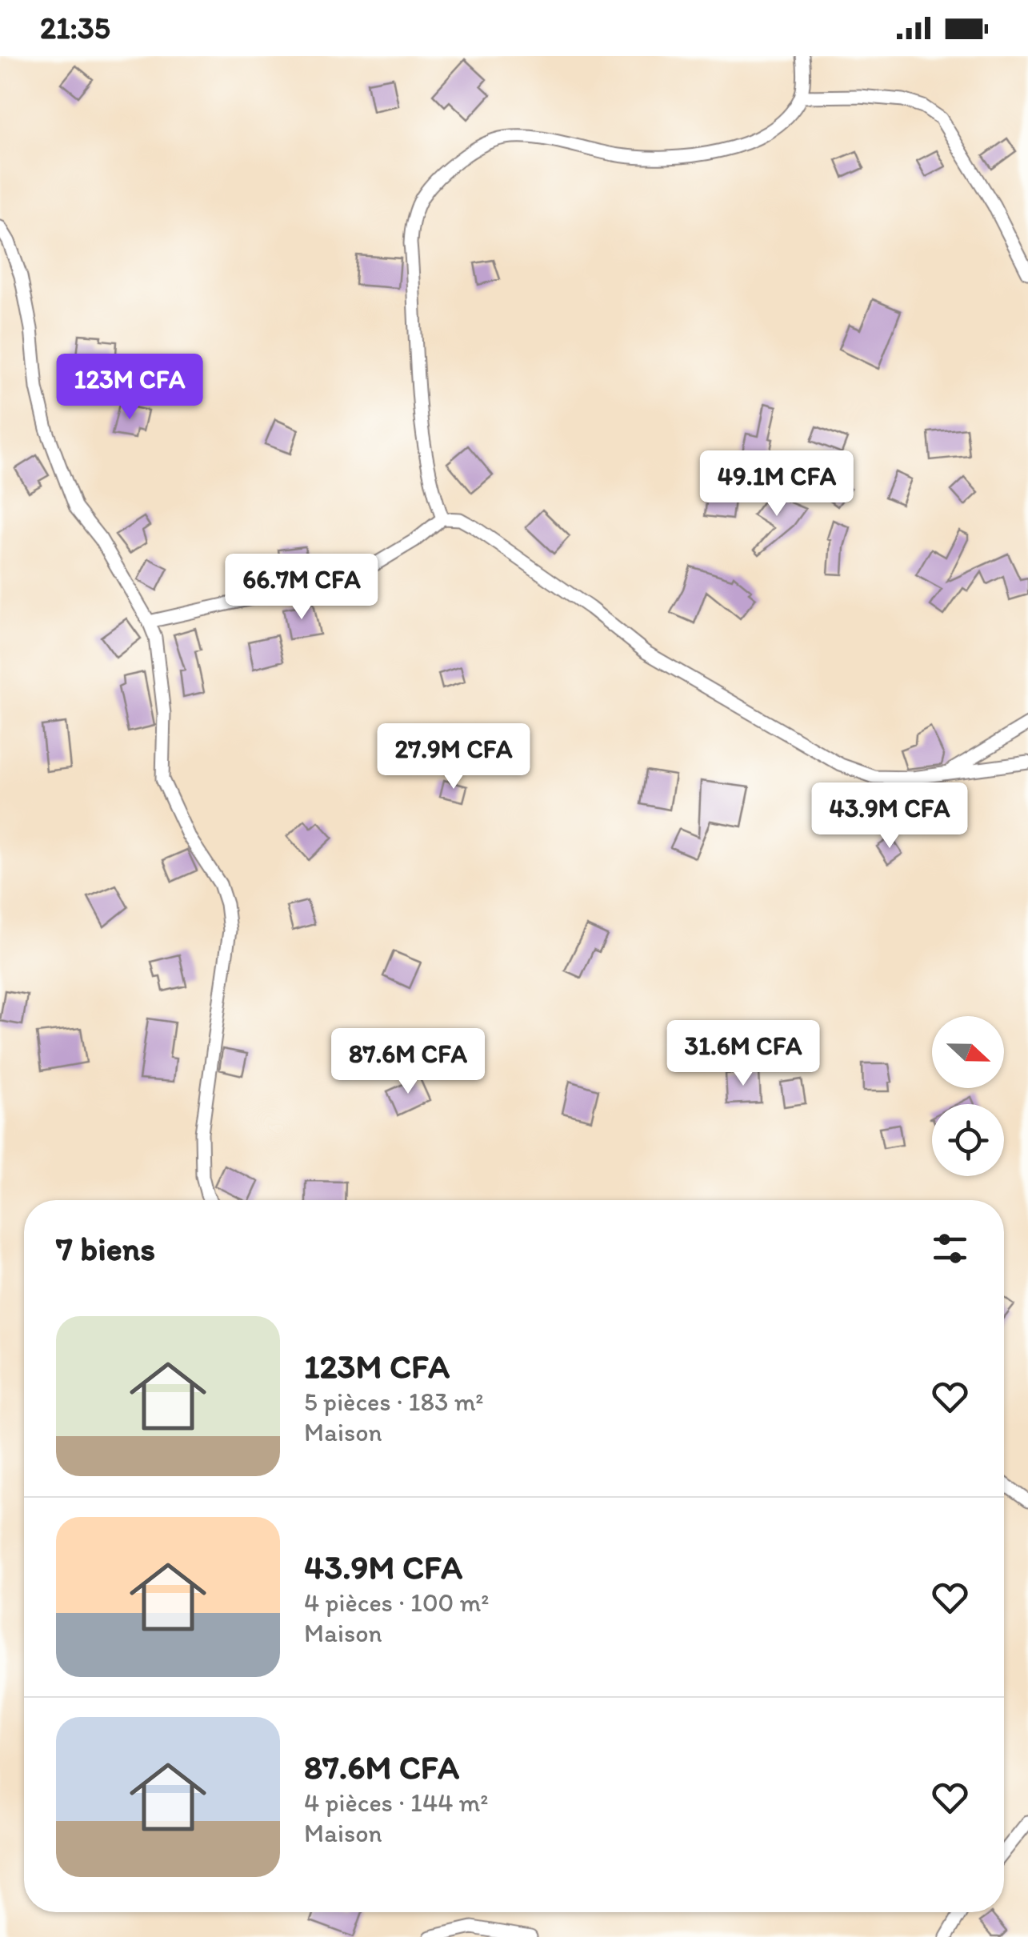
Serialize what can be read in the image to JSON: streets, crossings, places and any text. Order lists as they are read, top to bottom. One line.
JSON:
{"north":"right","page":{"status":"21:35","price":["123M CFA","49.1M CFA","66.7M CFA","27.9M CFA","43.9M CFA","31.6M CFA","87.6M CFA"],"heading":"7 biens","list":[{"name":"123M CFA","note":"5 pièces · 183 m² · Maison"},{"name":"43.9M CFA","note":"4 pièces · 100 m² · Maison"},{"name":"87.6M CFA","note":"4 pièces · 144 m² · Maison"}]}}
